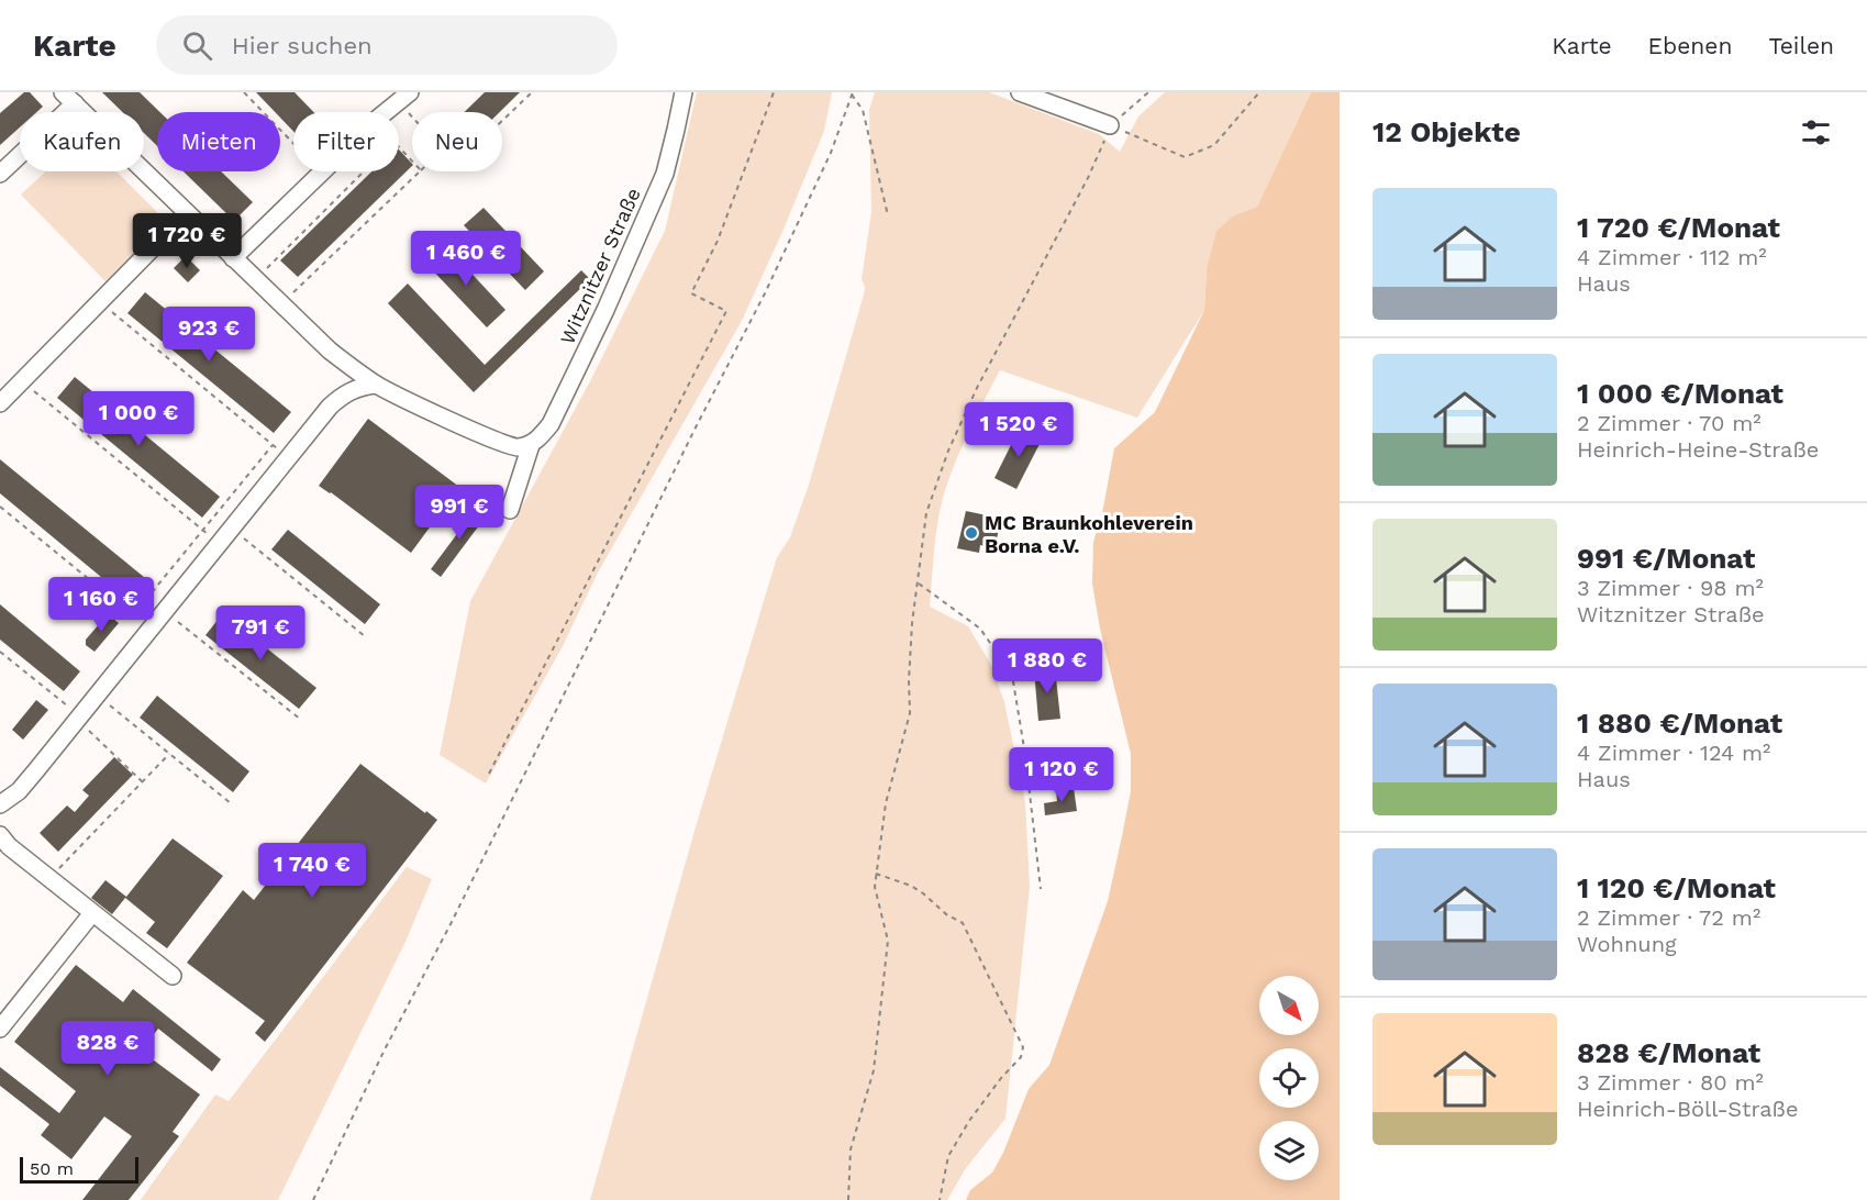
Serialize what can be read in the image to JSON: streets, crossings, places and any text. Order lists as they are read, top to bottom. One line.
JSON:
{"streets":{"street":["Witznitzer Straße"]},"places":["MC Braunkohleverein Borna e.V."],"scale_bar":"50 m","north":"bottom right","page":{"header":"Karte","search":"Hier suchen","nav":["Karte","Ebenen","Teilen"],"heading":"12 Objekte","chip":["Kaufen","Mieten","Filter","Neu"],"list":[{"name":"1 720 €/Monat","note":"4 Zimmer · 112 m² · Haus"},{"name":"1 000 €/Monat","note":"2 Zimmer · 70 m² · Heinrich-Heine-Straße"},{"name":"991 €/Monat","note":"3 Zimmer · 98 m² · Witznitzer Straße"},{"name":"1 880 €/Monat","note":"4 Zimmer · 124 m² · Haus"},{"name":"1 120 €/Monat","note":"2 Zimmer · 72 m² · Wohnung"},{"name":"828 €/Monat","note":"3 Zimmer · 80 m² · Heinrich-Böll-Straße"}],"price":["1 720 €","1 460 €","923 €","1 000 €","1 520 €","991 €","1 160 €","791 €","1 880 €","1 120 €","1 740 €","828 €"],"scale":"50 m"}}
